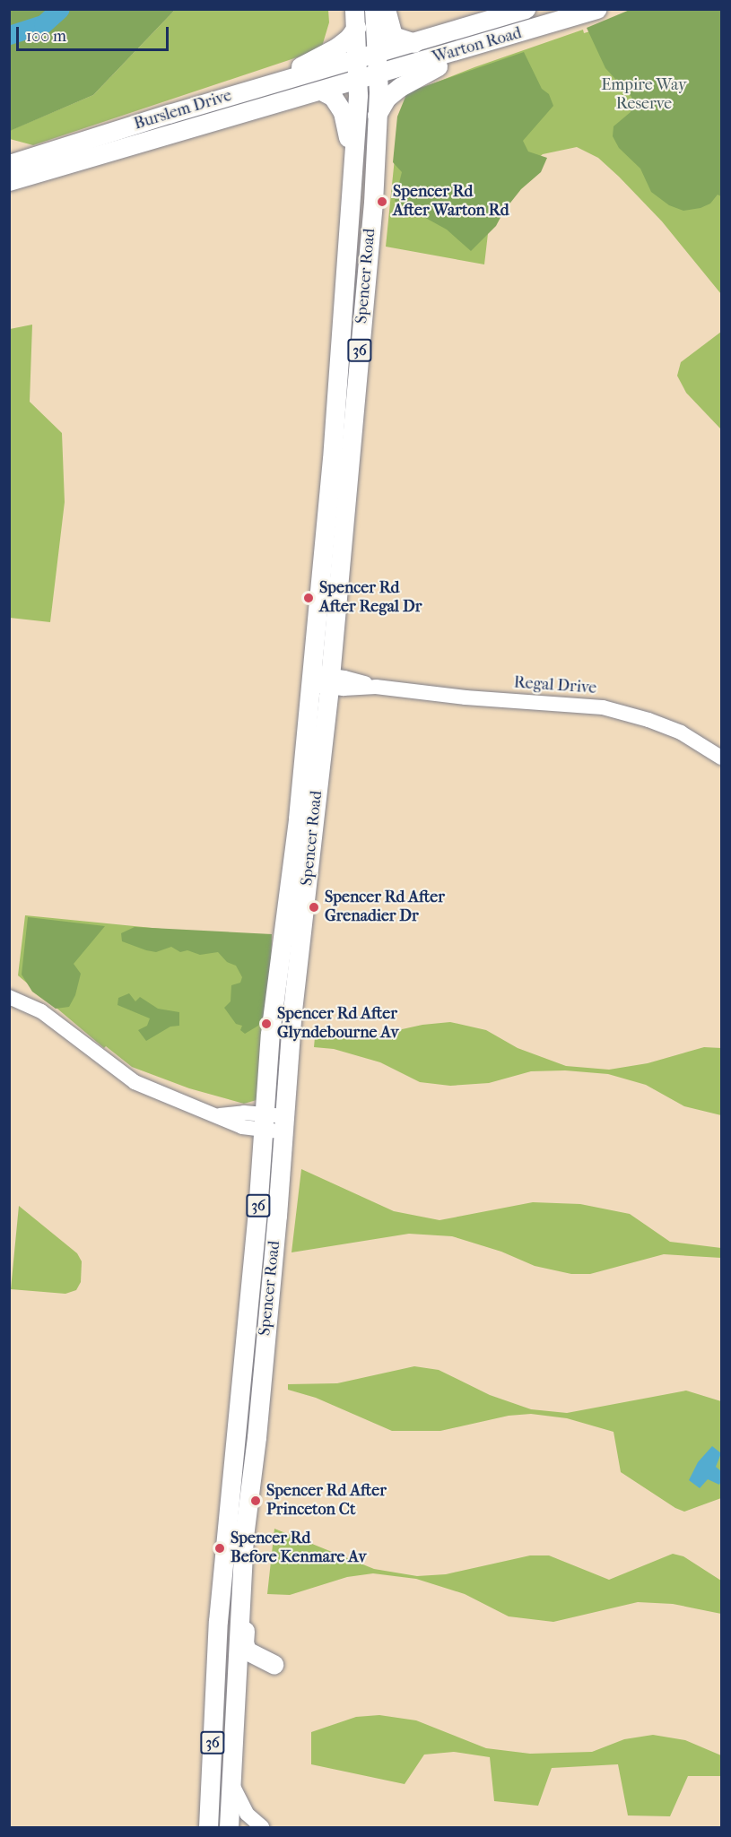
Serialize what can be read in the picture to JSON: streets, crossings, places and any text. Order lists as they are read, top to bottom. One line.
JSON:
{"streets":{"main road":["Warton Road","Burslem Drive","Spencer Road","36"],"street":["Regal Drive"]},"crossings":[["Warton Road","Burslem Drive"],["Warton Road","Spencer Road"],["Burslem Drive","Spencer Road"],["Spencer Road","Regal Drive"]],"parks":["Empire Way Reserve"],"places":["Spencer Rd After Warton Rd","Spencer Rd After Regal Dr","Spencer Rd After Grenadier Dr","Spencer Rd After Glyndebourne Av","Spencer Rd After Princeton Ct","Spencer Rd Before Kenmare Av"],"scale_bar":"100 m"}
